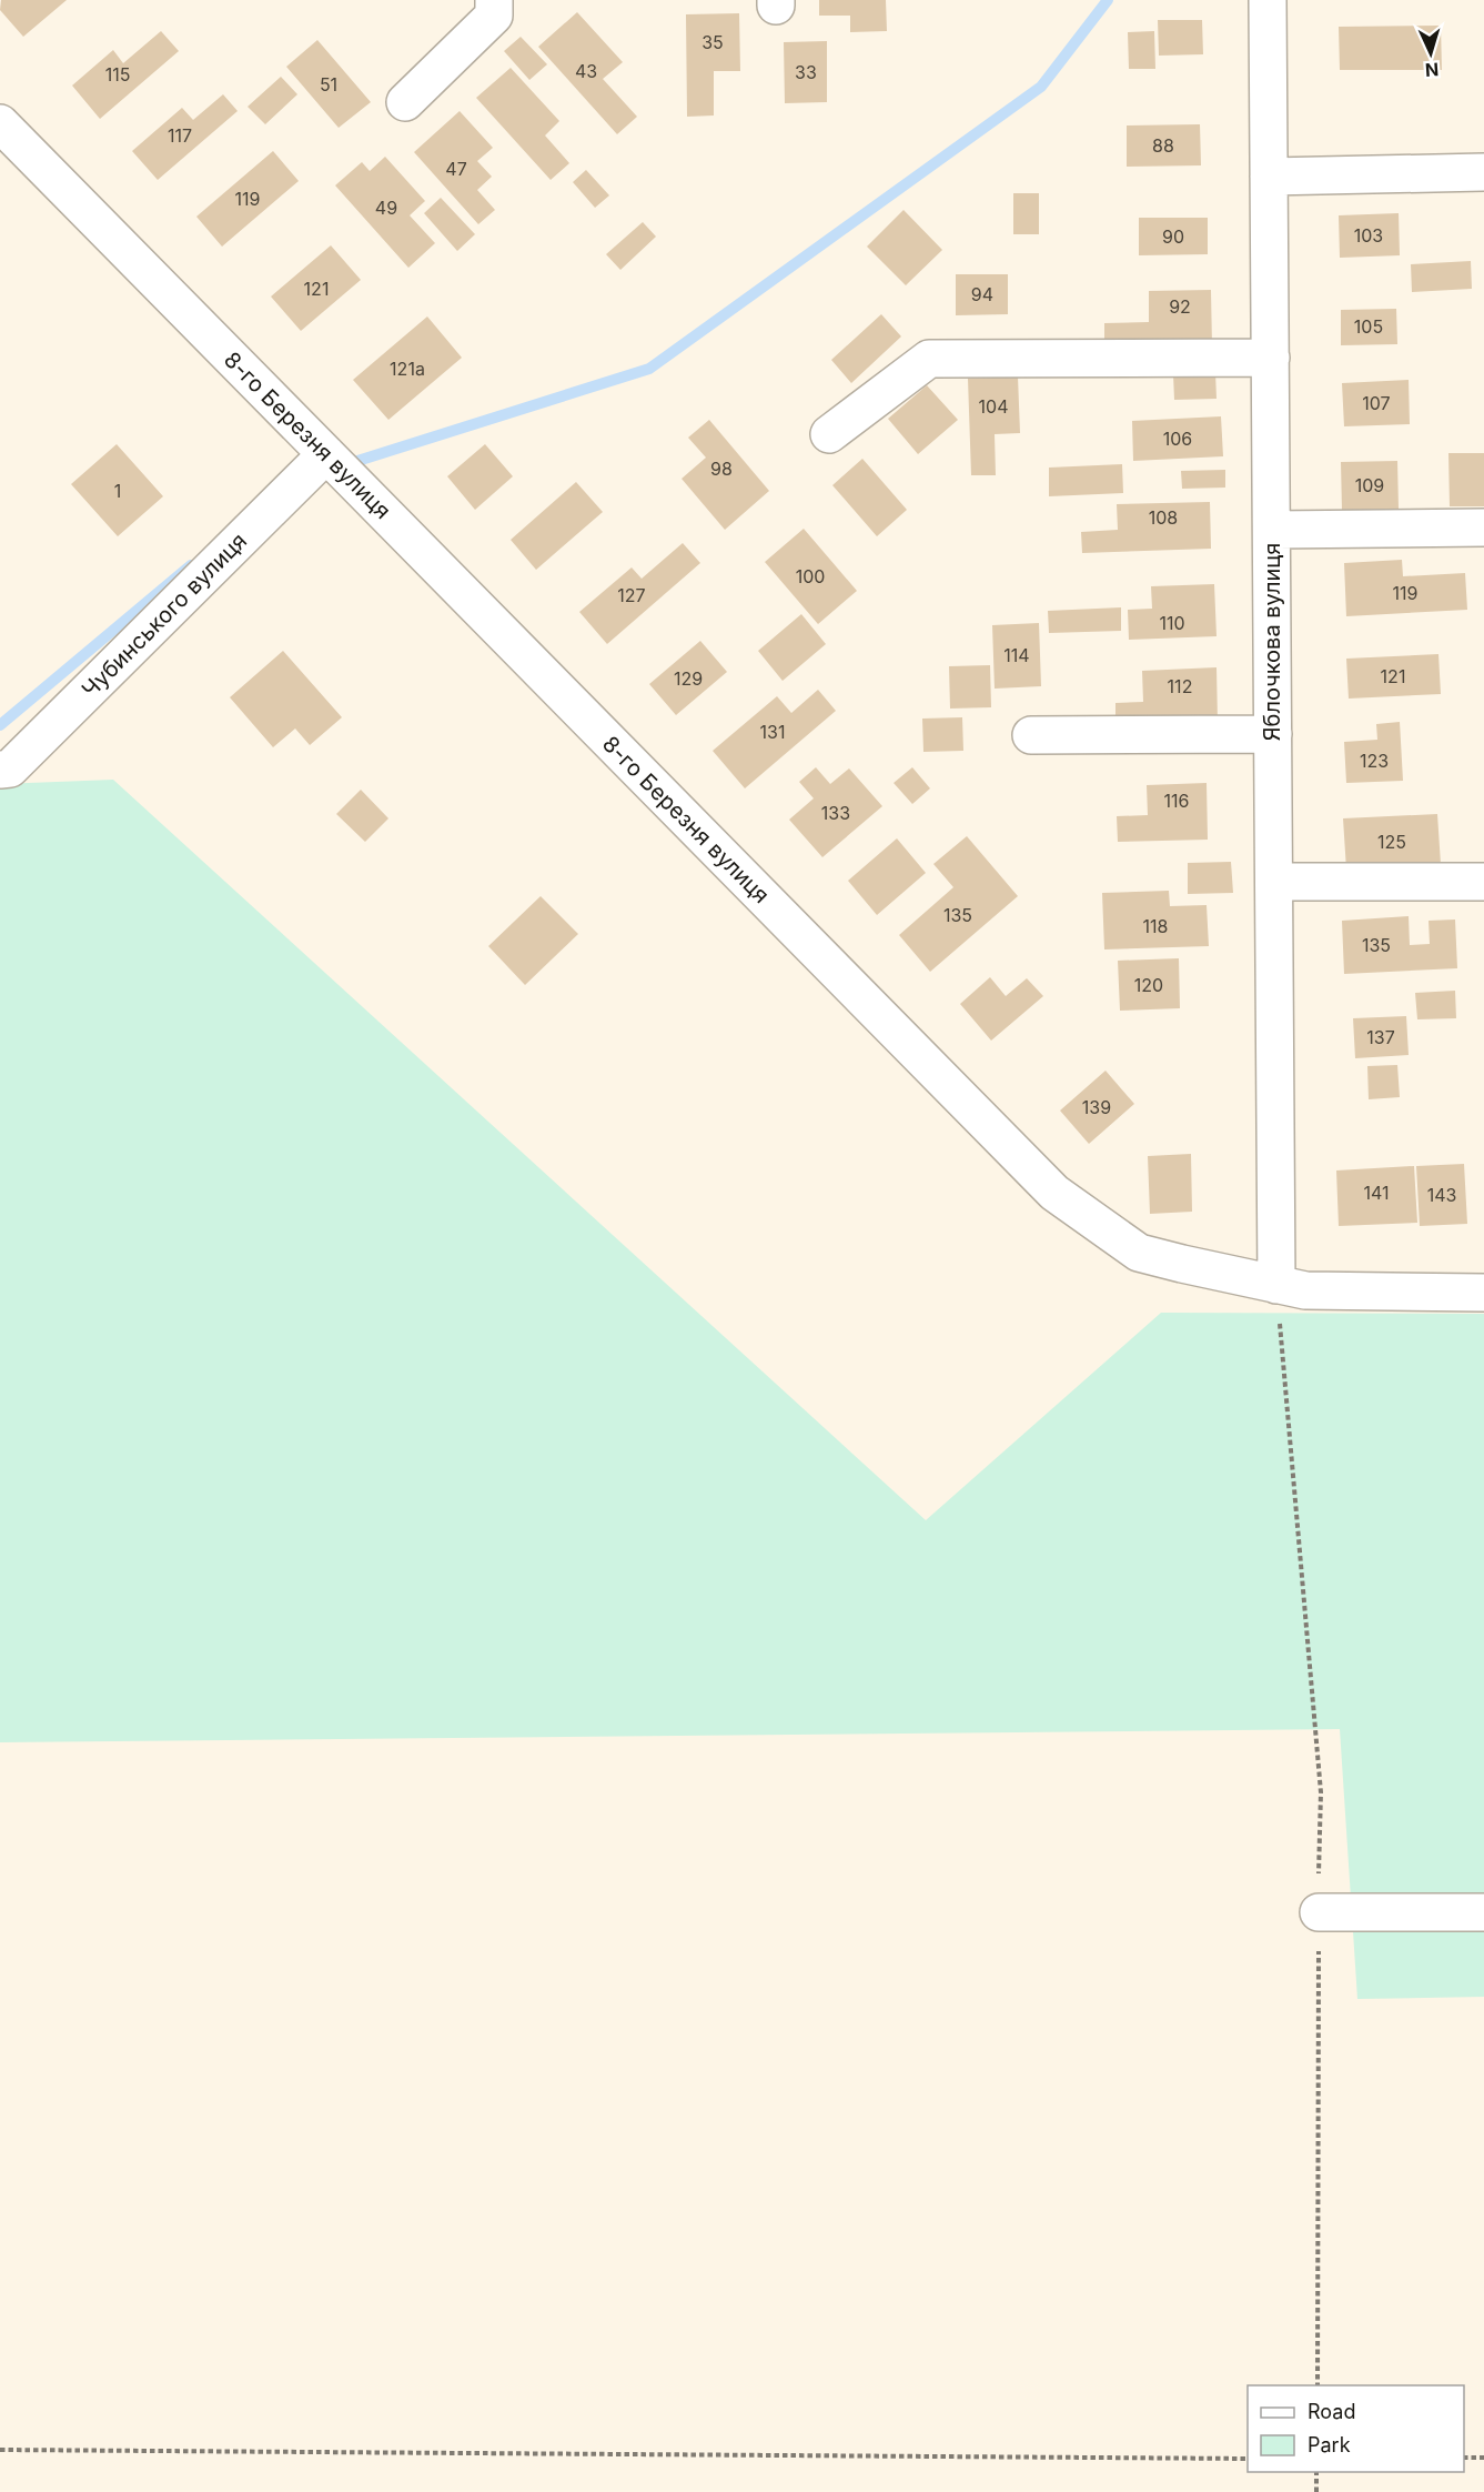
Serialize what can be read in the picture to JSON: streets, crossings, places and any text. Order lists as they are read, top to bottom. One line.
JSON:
{"streets":{"street":["8-го Березня вулиця","Чубинського вулиця","Яблочкова вулиця"]},"crossings":[["8-го Березня вулиця","Чубинського вулиця"],["8-го Березня вулиця","Яблочкова вулиця"]],"house_numbers":["35","43","33","115","51","117","88","47","119","49","103","90","121","94","92","105","121а","107","104","106","98","109","1","108","100","119","127","110","114","121","129","112","131","123","116","133","125","135","118","135","120","137","139","141","143"],"legend":["Road","Park"],"north":"bottom"}
